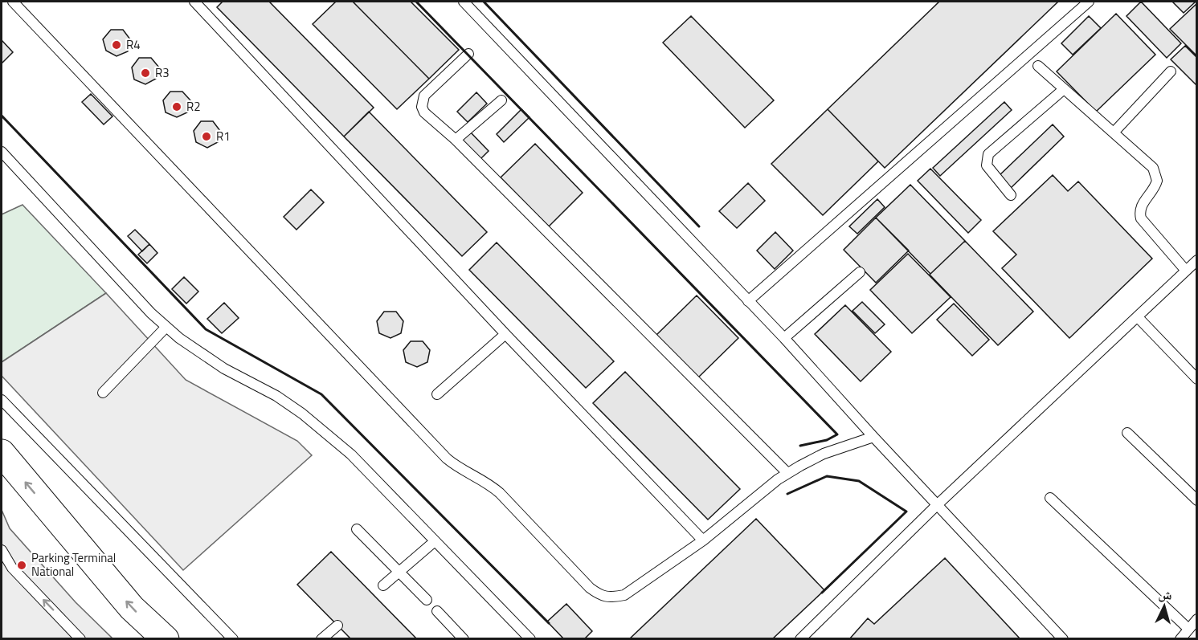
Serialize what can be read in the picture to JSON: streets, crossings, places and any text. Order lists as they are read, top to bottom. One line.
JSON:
{"places":["R4","R3","R2","R1","Parking Terminal National"],"north":"top"}
